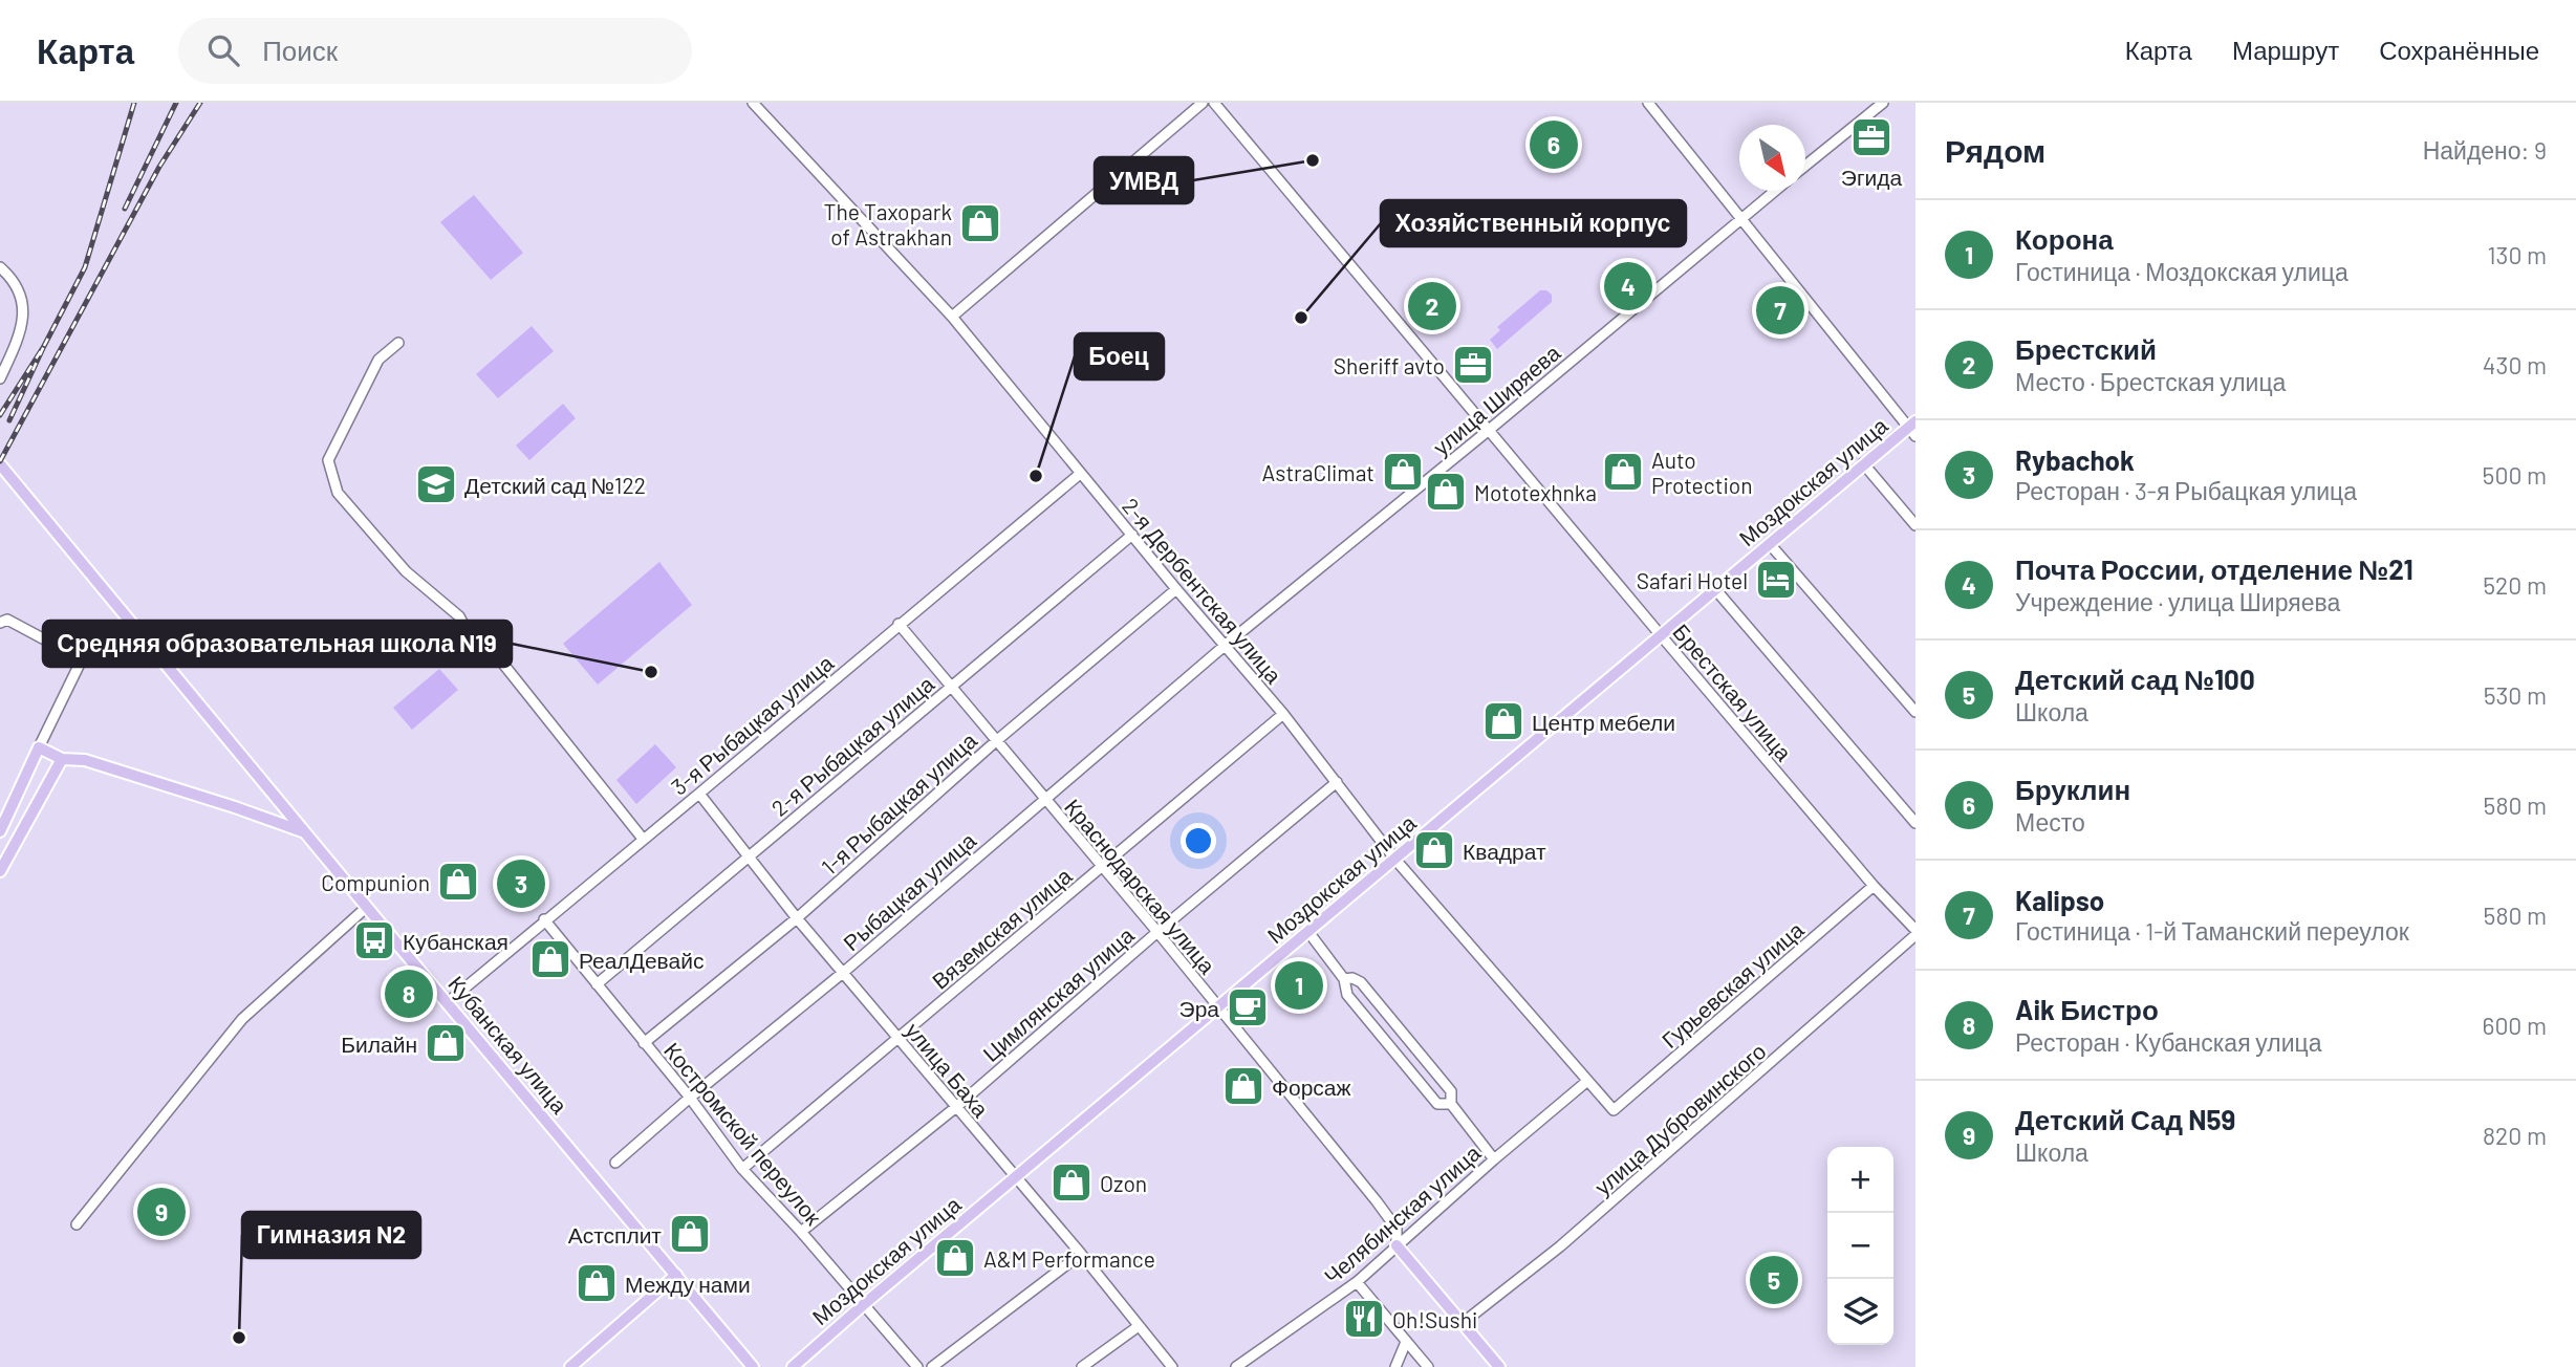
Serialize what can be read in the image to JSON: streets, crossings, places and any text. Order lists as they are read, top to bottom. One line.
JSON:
{"streets":{"main road":["Моздокская улица","Кубанская улица"],"street":["улица Ширяева","2-я Дербентская улица","Брестская улица","3-я Рыбацкая улица","2-я Рыбацкая улица","1-я Рыбацкая улица","Краснодарская улица","Рыбацкая улица","Вяземская улица","Гурьевская улица","Цимлянская улица","улица Баха","улица Дубровинского","Костромской переулок","Челябинская улица"]},"crossings":[["улица Ширяева","2-я Дербентская улица"],["улица Ширяева","Брестская улица"],["улица Ширяева","Рыбацкая улица"],["Моздокская улица","2-я Дербентская улица"],["Моздокская улица","Брестская улица"],["Моздокская улица","Краснодарская улица"],["Моздокская улица","улица Баха"],["Моздокская улица","Костромской переулок"],["2-я Дербентская улица","3-я Рыбацкая улица"],["2-я Дербентская улица","2-я Рыбацкая улица"],["2-я Дербентская улица","1-я Рыбацкая улица"],["2-я Дербентская улица","Рыбацкая улица"],["2-я Дербентская улица","Вяземская улица"],["2-я Дербентская улица","Гурьевская улица"],["2-я Дербентская улица","Цимлянская улица"],["2-я Дербентская улица","Челябинская улица"],["Брестская улица","Гурьевская улица"],["Брестская улица","улица Дубровинского"],["3-я Рыбацкая улица","Краснодарская улица"],["3-я Рыбацкая улица","Кубанская улица"],["3-я Рыбацкая улица","улица Баха"],["3-я Рыбацкая улица","Костромской переулок"],["2-я Рыбацкая улица","Краснодарская улица"],["2-я Рыбацкая улица","улица Баха"],["2-я Рыбацкая улица","Костромской переулок"],["1-я Рыбацкая улица","Краснодарская улица"],["1-я Рыбацкая улица","улица Баха"],["1-я Рыбацкая улица","Костромской переулок"],["Краснодарская улица","Рыбацкая улица"],["Краснодарская улица","Вяземская улица"],["Краснодарская улица","Цимлянская улица"],["Краснодарская улица","Челябинская улица"],["Рыбацкая улица","улица Баха"],["Рыбацкая улица","Костромской переулок"],["Вяземская улица","улица Баха"],["Вяземская улица","Костромской переулок"],["Цимлянская улица","улица Баха"],["Цимлянская улица","Костромской переулок"]],"places":{"office":["Эгида","Sheriff avto"],"other":["УМВД","Хозяйственный корпус","Боец","Средняя образовательная школа N19","Гимназия N2"],"shop":["The Taxopark of Astrakhan","AstraClimat","Auto Protection","Mototexhnka","Центр мебели","Квадрат","Compunion","РеалДевайс","Билайн","Форсаж","Ozon","Астсплит","A&M Performance","Между нами"],"school or university":["Детский сад №122"],"hotel":["Safari Hotel"],"bus stop":["Кубанская"],"cafe":["Эра"],"restaurant":["Oh!Sushi"]},"north":"bottom right","page":{"header":"Карта","search":"Поиск","nav":["Карта","Маршрут","Сохранённые"],"heading":["Рядом","Найдено: 9"],"pins":["6","4","2","7","3","1","8","9","5"],"list":[{"mark":"1","name":"Корона","note":"Гостиница · Моздокская улица","value":"130 m"},{"mark":"2","name":"Брестский","note":"Место · Брестская улица","value":"430 m"},{"mark":"3","name":"Rybachok","note":"Ресторан · 3-я Рыбацкая улица","value":"500 m"},{"mark":"4","name":"Почта России, отделение №21","note":"Учреждение · улица Ширяева","value":"520 m"},{"mark":"5","name":"Детский сад №100","note":"Школа","value":"530 m"},{"mark":"6","name":"Бруклин","note":"Место","value":"580 m"},{"mark":"7","name":"Kalipso","note":"Гостиница · 1-й Таманский переулок","value":"580 m"},{"mark":"8","name":"Aik Бистро","note":"Ресторан · Кубанская улица","value":"600 m"},{"mark":"9","name":"Детский Сад N59","note":"Школа","value":"820 m"}],"map_buttons":["+","−"]}}
